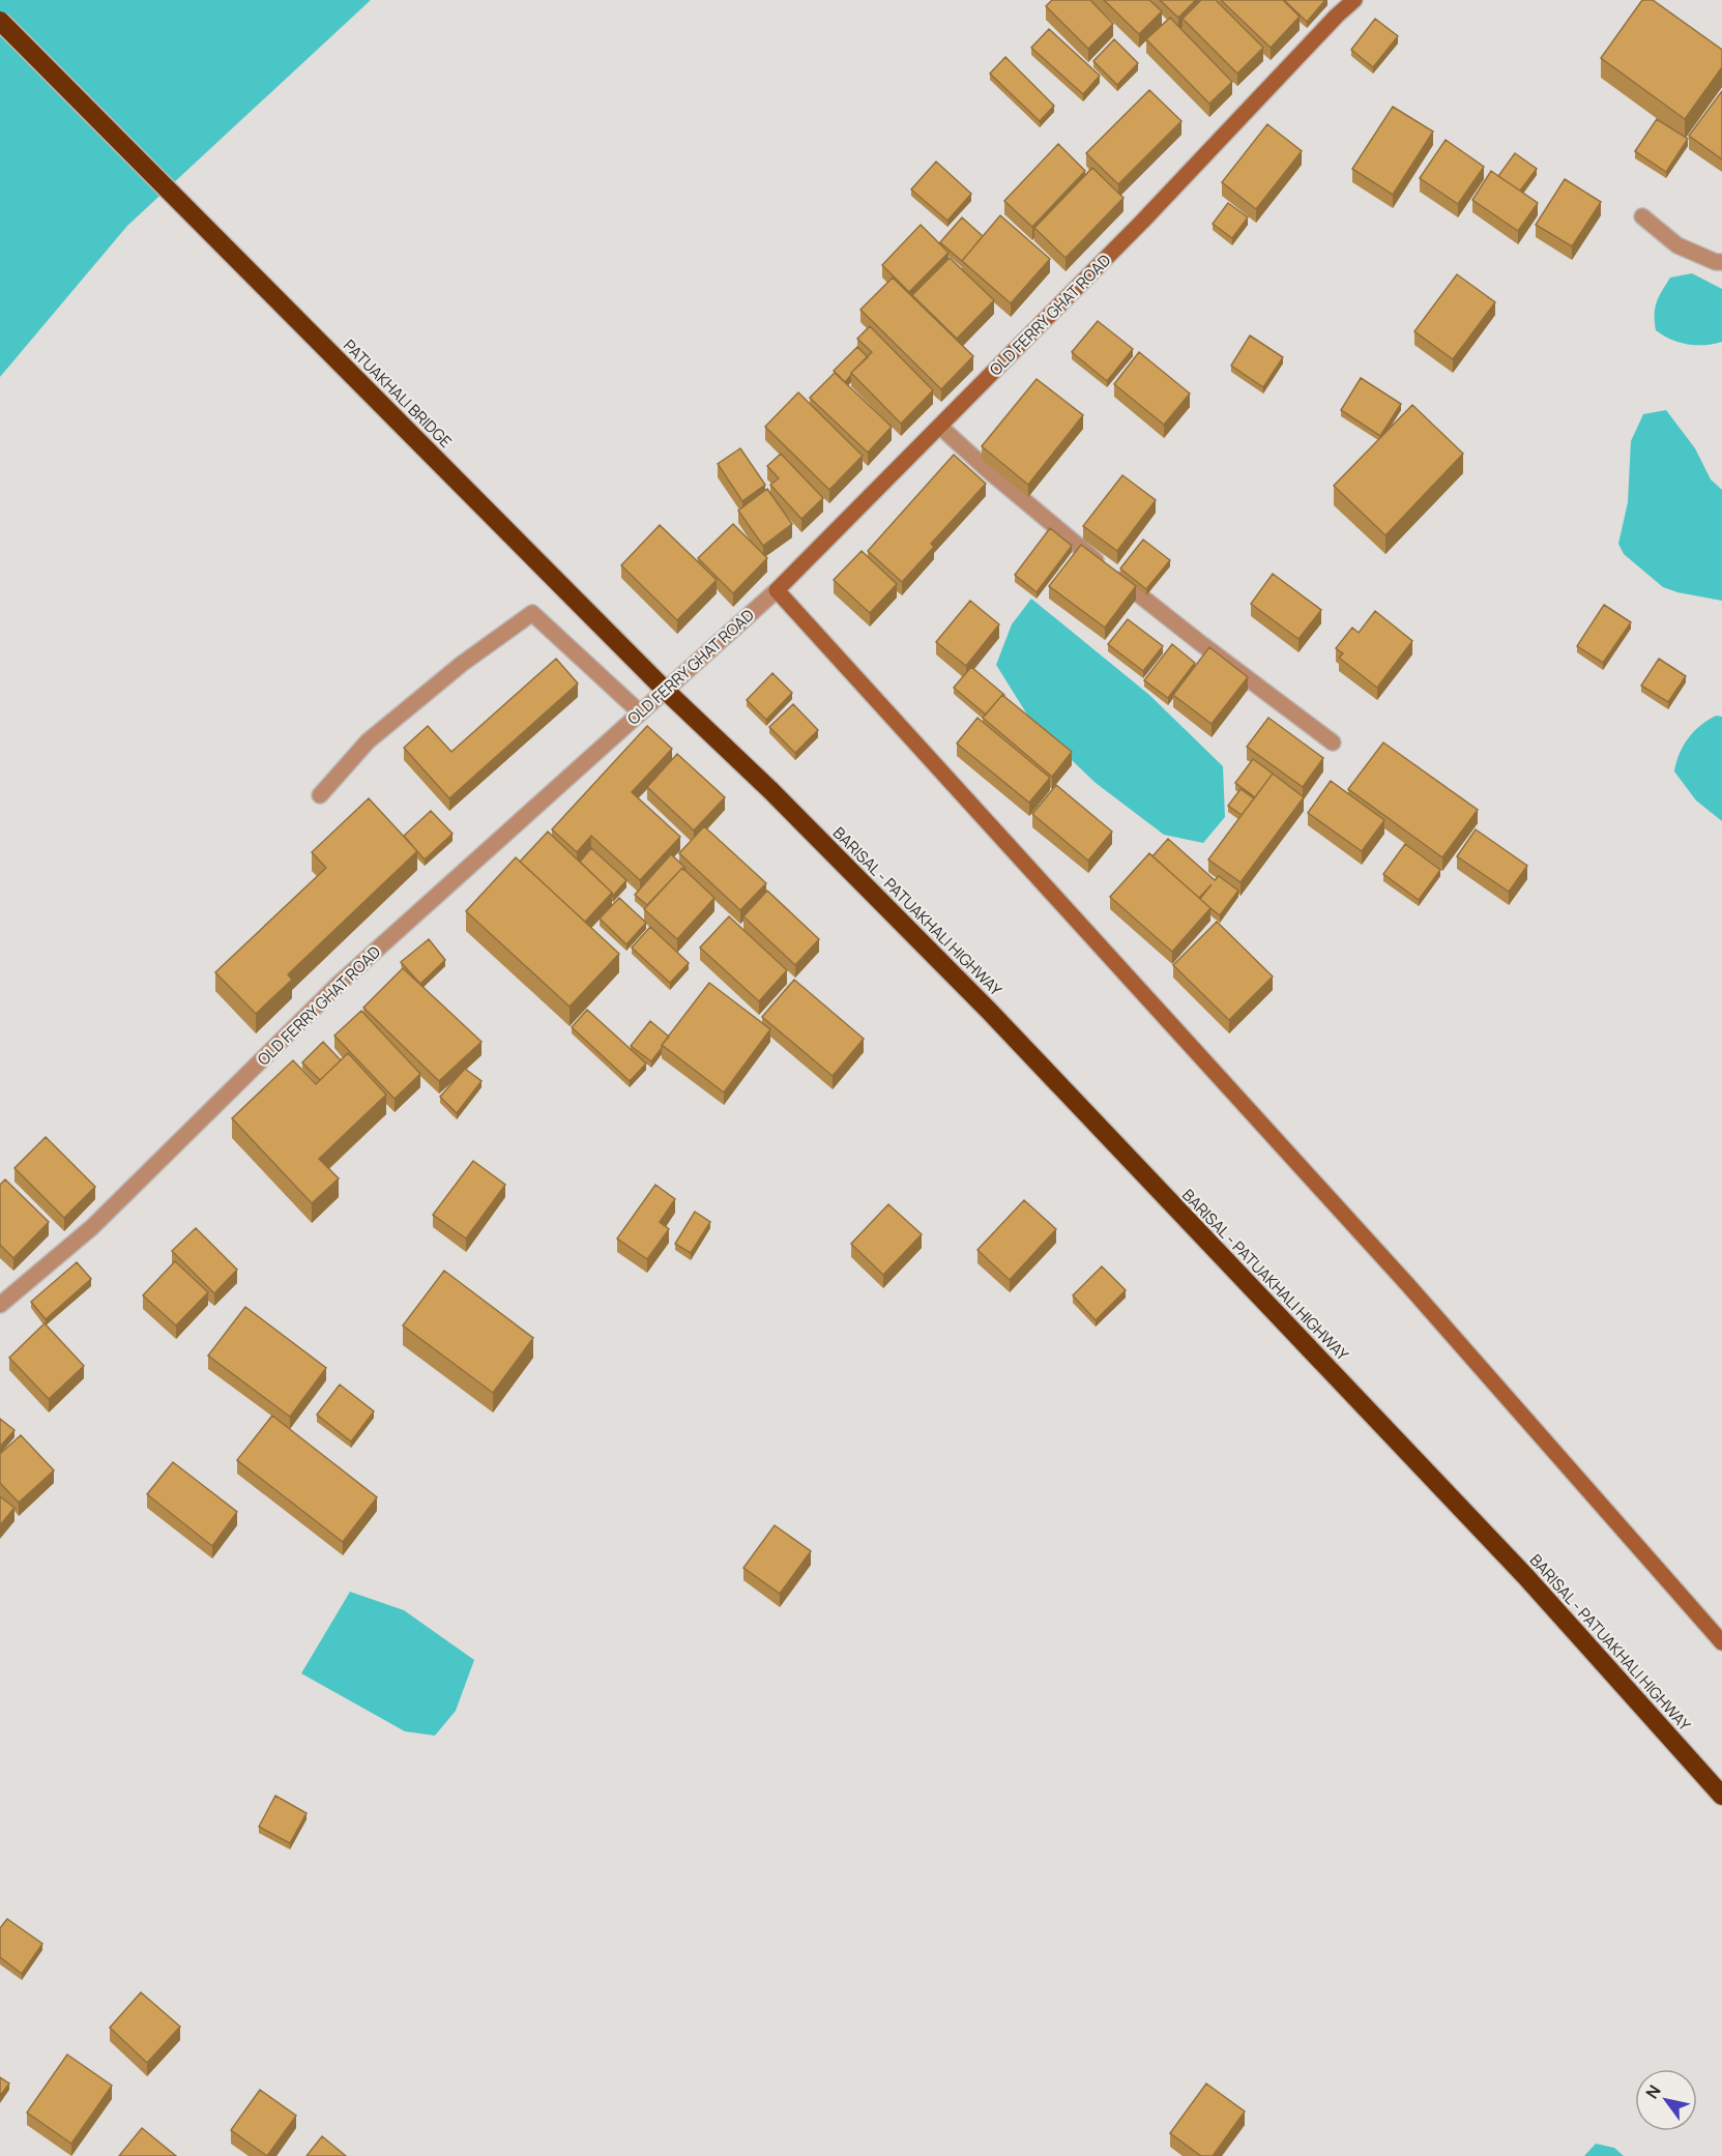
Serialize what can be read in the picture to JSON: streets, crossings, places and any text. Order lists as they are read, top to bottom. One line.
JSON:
{"streets":{"highway":["PATUAKHALI BRIDGE","BARISAL - PATUAKHALI HIGHWAY"],"street":["OLD FERRY GHAT ROAD"]},"crossings":[["PATUAKHALI BRIDGE","BARISAL - PATUAKHALI HIGHWAY"]],"north":"top left"}
